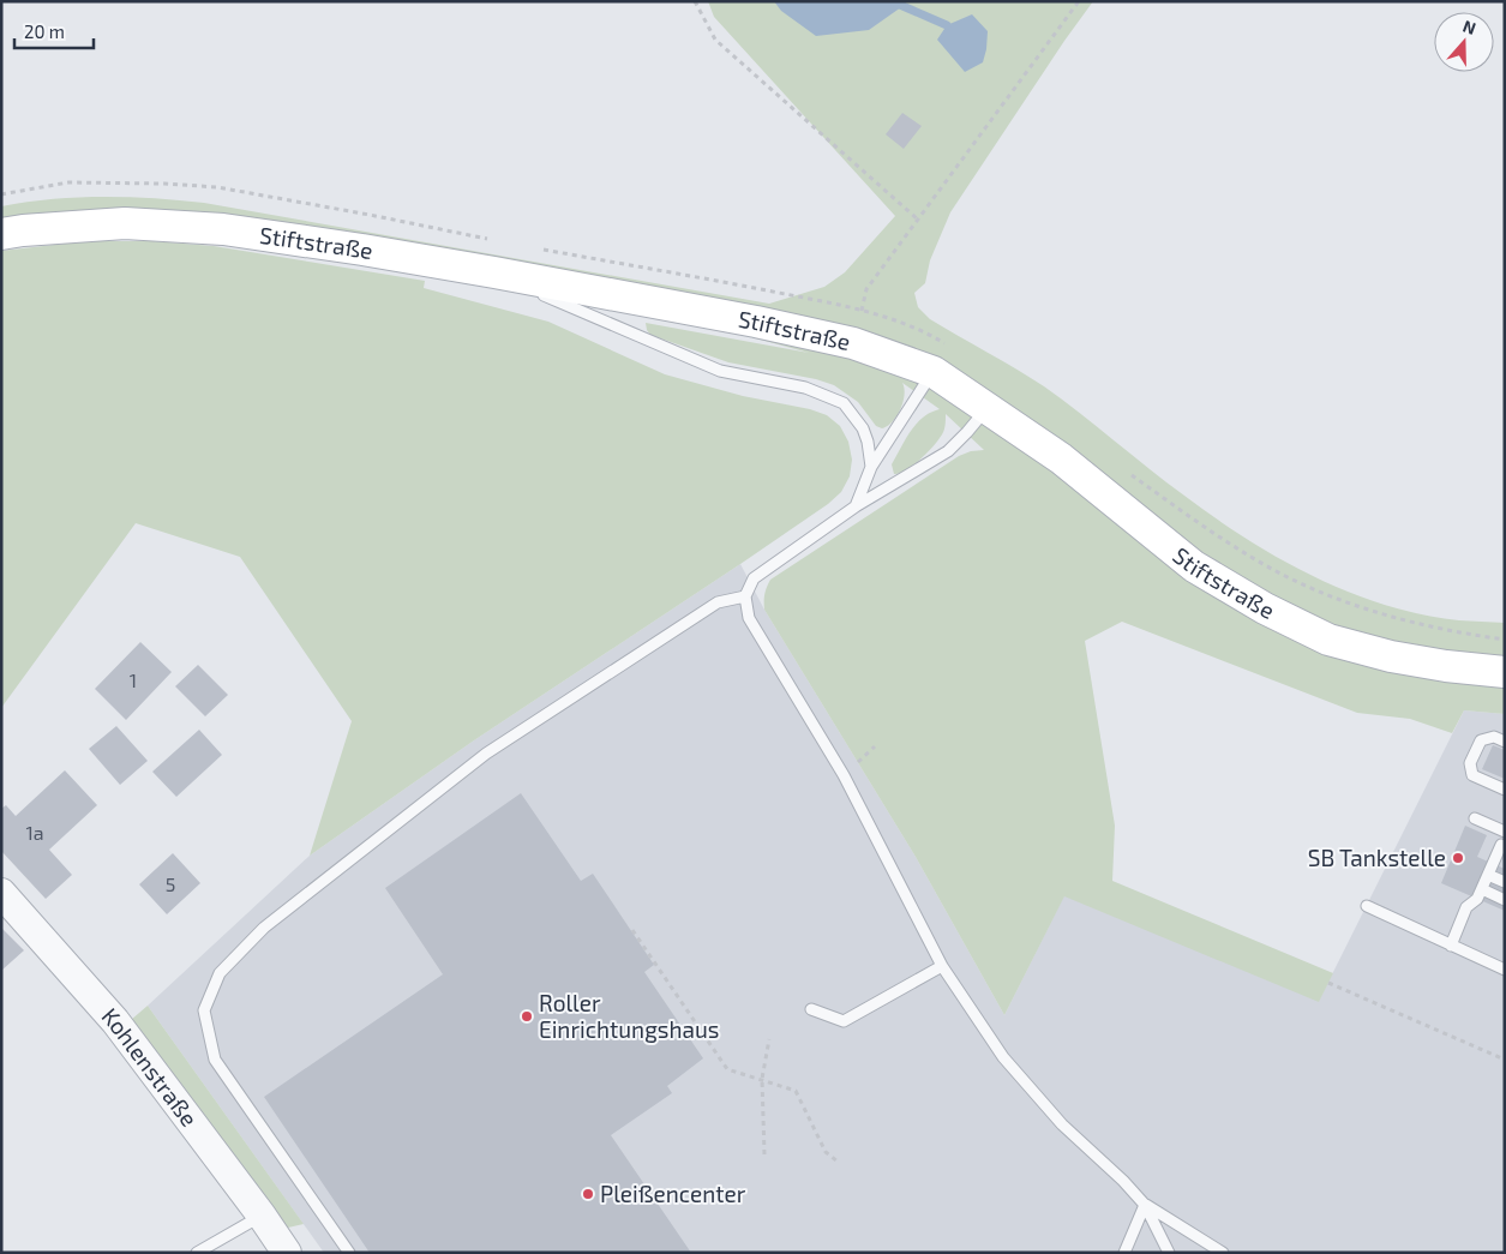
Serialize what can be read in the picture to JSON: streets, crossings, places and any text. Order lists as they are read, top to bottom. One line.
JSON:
{"streets":{"main road":["Stiftstraße"],"street":["Kohlenstraße"]},"places":["SB Tankstelle","Roller Einrichtungshaus","Pleißencenter"],"house_numbers":["1","1a","5"],"scale_bar":"20 m","north":"top"}
